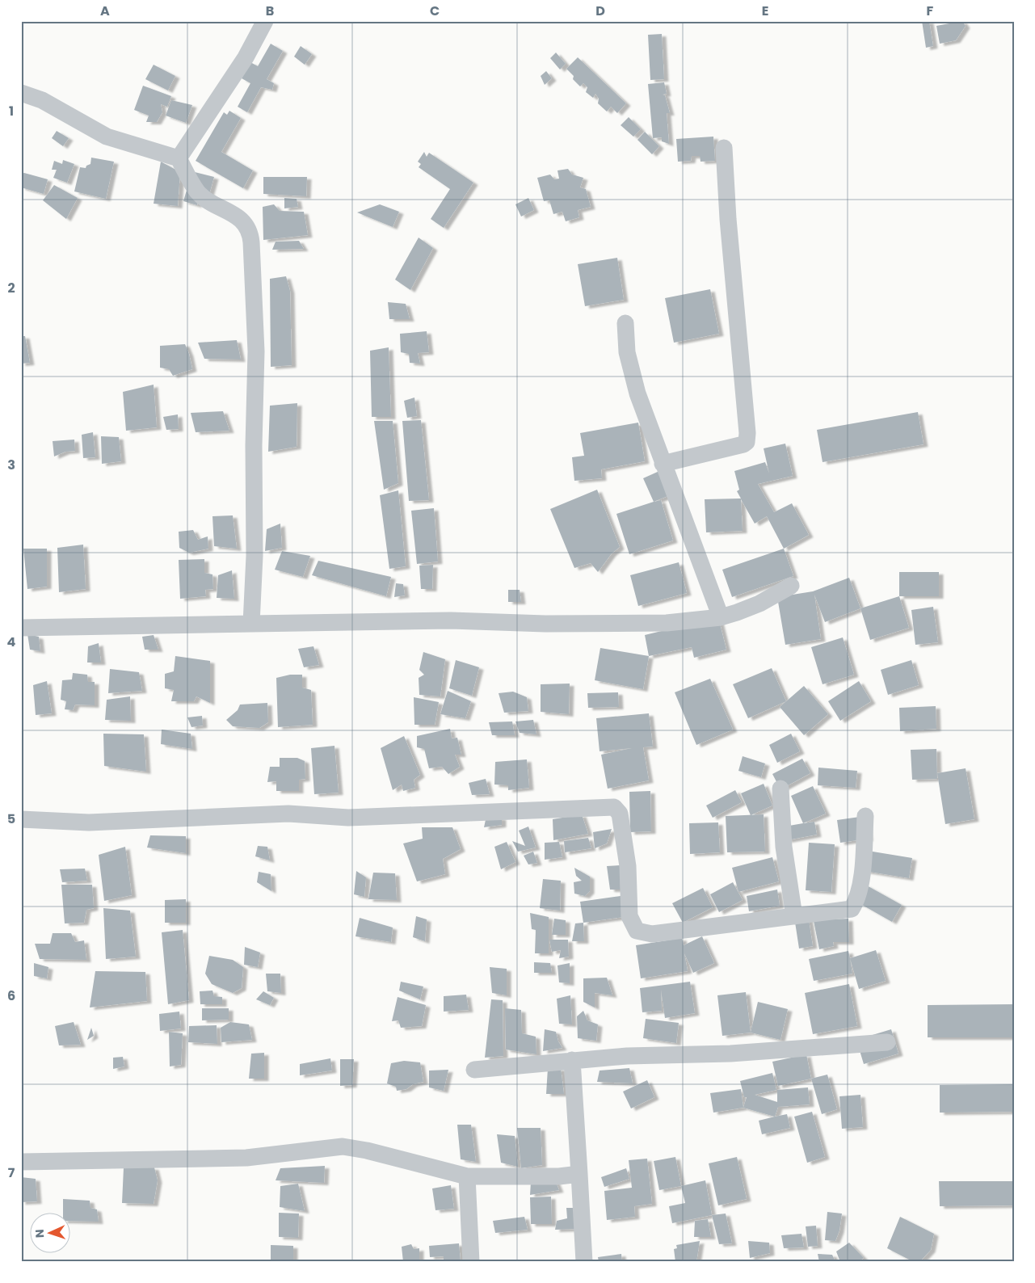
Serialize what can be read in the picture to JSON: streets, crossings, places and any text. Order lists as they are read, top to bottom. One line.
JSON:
{"north":"left","grid":{"columns":["A","B","C","D","E","F"],"rows":["1","2","3","4","5","6","7"]}}
